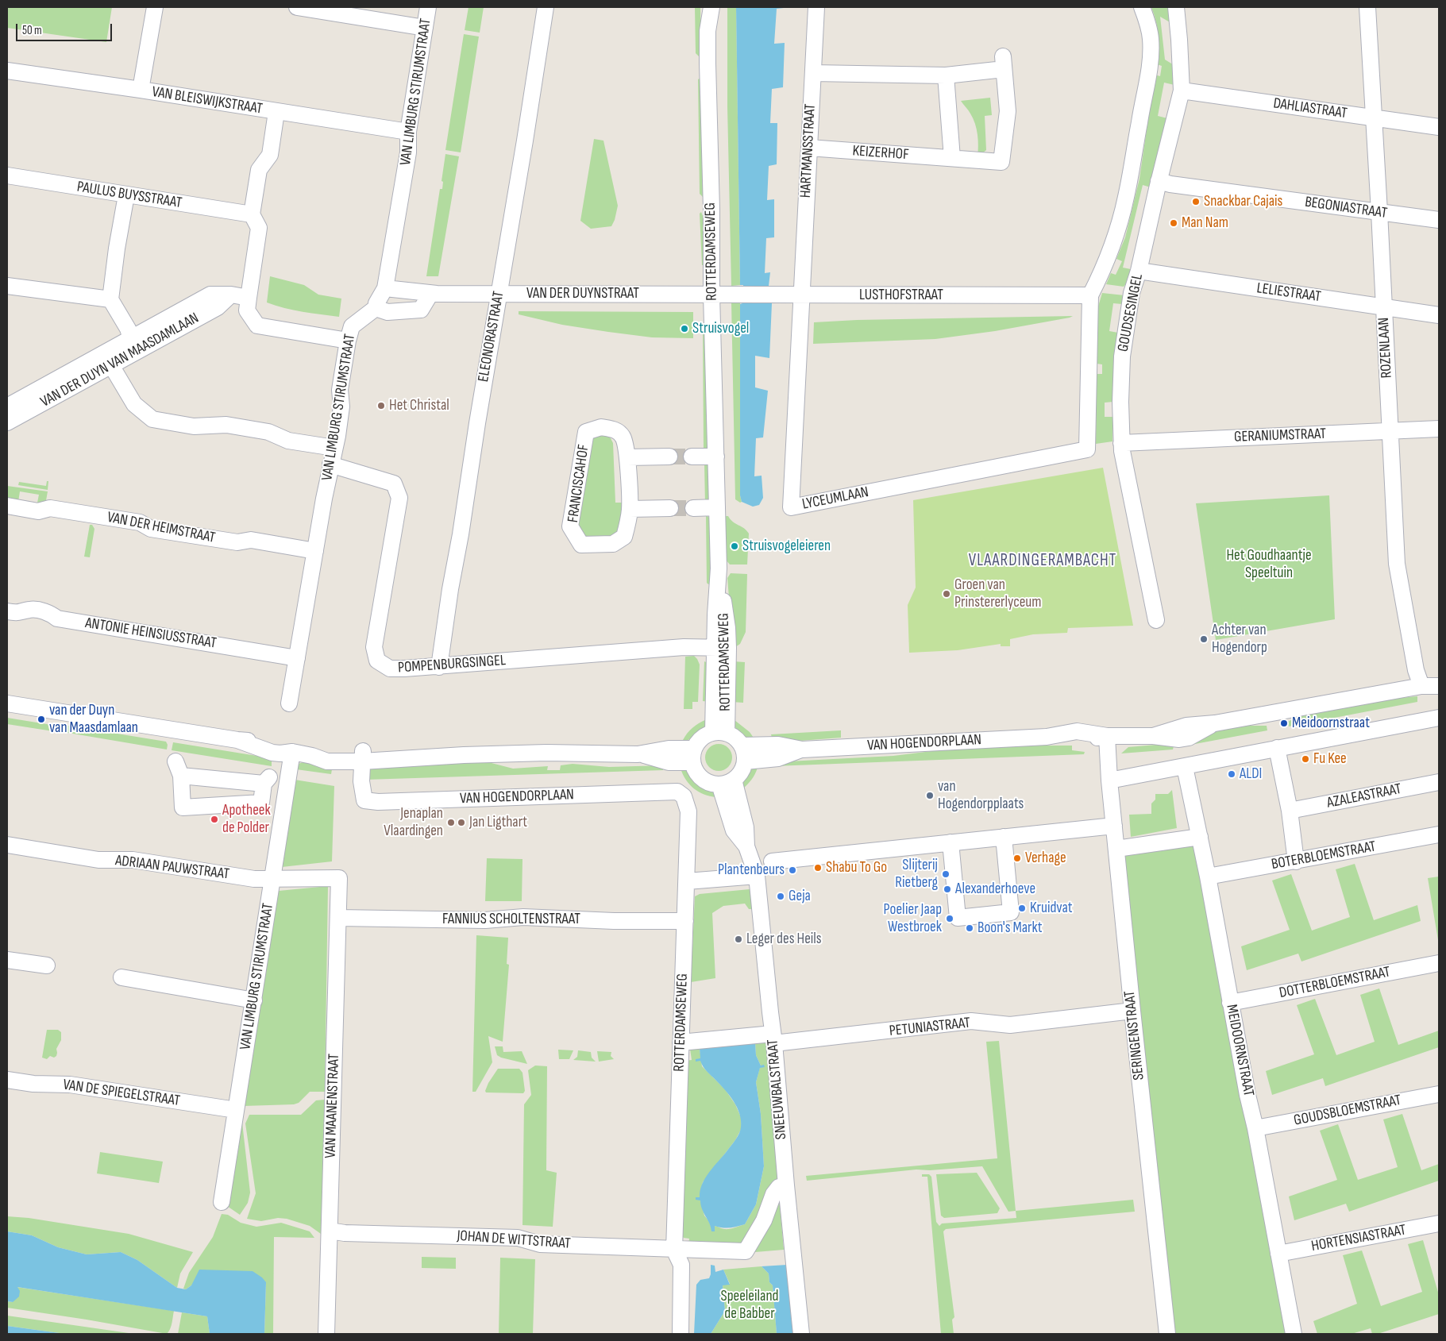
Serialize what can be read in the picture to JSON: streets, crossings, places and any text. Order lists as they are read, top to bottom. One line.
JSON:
{"streets":{"street":["VAN LIMBURG STIRUMSTRAAT","VAN BLEISWIJKSTRAAT","DAHLIASTRAAT","HARTMANSSTRAAT","KEIZERHOF","PAULUS BUYSSTRAAT","BEGONIASTRAAT","ROTTERDAMSEWEG","LELIESTRAAT","VAN DER DUYNSTRAAT","LUSTHOFSTRAAT","GOUDSESINGEL","ELEONORASTRAAT","ROZENLAAN","VAN DER DUYN VAN MAASDAMLAAN","GERANIUMSTRAAT","FRANCISCAHOF","LYCEUMLAAN","VAN DER HEIMSTRAAT","ANTONIE HEINSIUSSTRAAT","POMPENBURGSINGEL","VAN HOGENDORPLAAN","AZALEASTRAAT","BOTERBLOEMSTRAAT","ADRIAAN PAUWSTRAAT","FANNIUS SCHOLTENSTRAAT","DOTTERBLOEMSTRAAT","PETUNIASTRAAT","SERINGENSTRAAT","MEIDOORNSTRAAT","SNEEUWBALSTRAAT","VAN DE SPIEGELSTRAAT","VAN MAANENSTRAAT","GOUDSBLOEMSTRAAT","HORTENSIASTRAAT","JOHAN DE WITTSTRAAT"]},"crossings":[["VAN LIMBURG STIRUMSTRAAT","VAN BLEISWIJKSTRAAT"],["VAN LIMBURG STIRUMSTRAAT","VAN DER DUYNSTRAAT"],["VAN LIMBURG STIRUMSTRAAT","VAN DER HEIMSTRAAT"],["VAN LIMBURG STIRUMSTRAAT","ANTONIE HEINSIUSSTRAAT"],["VAN LIMBURG STIRUMSTRAAT","POMPENBURGSINGEL"],["VAN LIMBURG STIRUMSTRAAT","ADRIAAN PAUWSTRAAT"],["VAN LIMBURG STIRUMSTRAAT","VAN DE SPIEGELSTRAAT"],["DAHLIASTRAAT","GOUDSESINGEL"],["DAHLIASTRAAT","ROZENLAAN"],["HARTMANSSTRAAT","KEIZERHOF"],["HARTMANSSTRAAT","LUSTHOFSTRAAT"],["HARTMANSSTRAAT","LYCEUMLAAN"],["BEGONIASTRAAT","GOUDSESINGEL"],["BEGONIASTRAAT","ROZENLAAN"],["ROTTERDAMSEWEG","VAN DER DUYNSTRAAT"],["ROTTERDAMSEWEG","LUSTHOFSTRAAT"],["ROTTERDAMSEWEG","POMPENBURGSINGEL"],["ROTTERDAMSEWEG","VAN HOGENDORPLAAN"],["ROTTERDAMSEWEG","FANNIUS SCHOLTENSTRAAT"],["ROTTERDAMSEWEG","PETUNIASTRAAT"],["ROTTERDAMSEWEG","SNEEUWBALSTRAAT"],["ROTTERDAMSEWEG","JOHAN DE WITTSTRAAT"],["LELIESTRAAT","GOUDSESINGEL"],["LELIESTRAAT","ROZENLAAN"],["VAN DER DUYNSTRAAT","LUSTHOFSTRAAT"],["VAN DER DUYNSTRAAT","ELEONORASTRAAT"],["LUSTHOFSTRAAT","LYCEUMLAAN"],["GOUDSESINGEL","GERANIUMSTRAAT"],["ELEONORASTRAAT","POMPENBURGSINGEL"],["ROZENLAAN","GERANIUMSTRAAT"],["ROZENLAAN","VAN HOGENDORPLAAN"],["VAN HOGENDORPLAAN","SERINGENSTRAAT"],["VAN HOGENDORPLAAN","SNEEUWBALSTRAAT"],["BOTERBLOEMSTRAAT","MEIDOORNSTRAAT"],["ADRIAAN PAUWSTRAAT","VAN MAANENSTRAAT"],["FANNIUS SCHOLTENSTRAAT","VAN MAANENSTRAAT"],["DOTTERBLOEMSTRAAT","MEIDOORNSTRAAT"],["PETUNIASTRAAT","SERINGENSTRAAT"],["PETUNIASTRAAT","SNEEUWBALSTRAAT"],["MEIDOORNSTRAAT","GOUDSBLOEMSTRAAT"],["MEIDOORNSTRAAT","HORTENSIASTRAAT"],["SNEEUWBALSTRAAT","JOHAN DE WITTSTRAAT"],["VAN MAANENSTRAAT","JOHAN DE WITTSTRAAT"]],"districts":["VLAARDINGERAMBACHT"],"parks":["Het Goudhaantje Speeltuin","Speeleiland de Babber"],"places":["Snackbar Cajais","Man Nam","Struisvogel","Het Christal","Struisvogeleieren","Groen van Prinstererlyceum","Achter van Hogendorp","van der Duyn van Maasdamlaan","Meidoornstraat","Fu Kee","ALDI","van Hogendorpplaats","Apotheek de Polder","Jenaplan Vlaardingen","Jan Ligthart","Verhage","Shabu To Go","Plantenbeurs","Slijterij Rietberg","Alexanderhoeve","Geja","Kruidvat","Poelier Jaap Westbroek","Boon's Markt","Leger des Heils"],"scale_bar":"50 m"}
